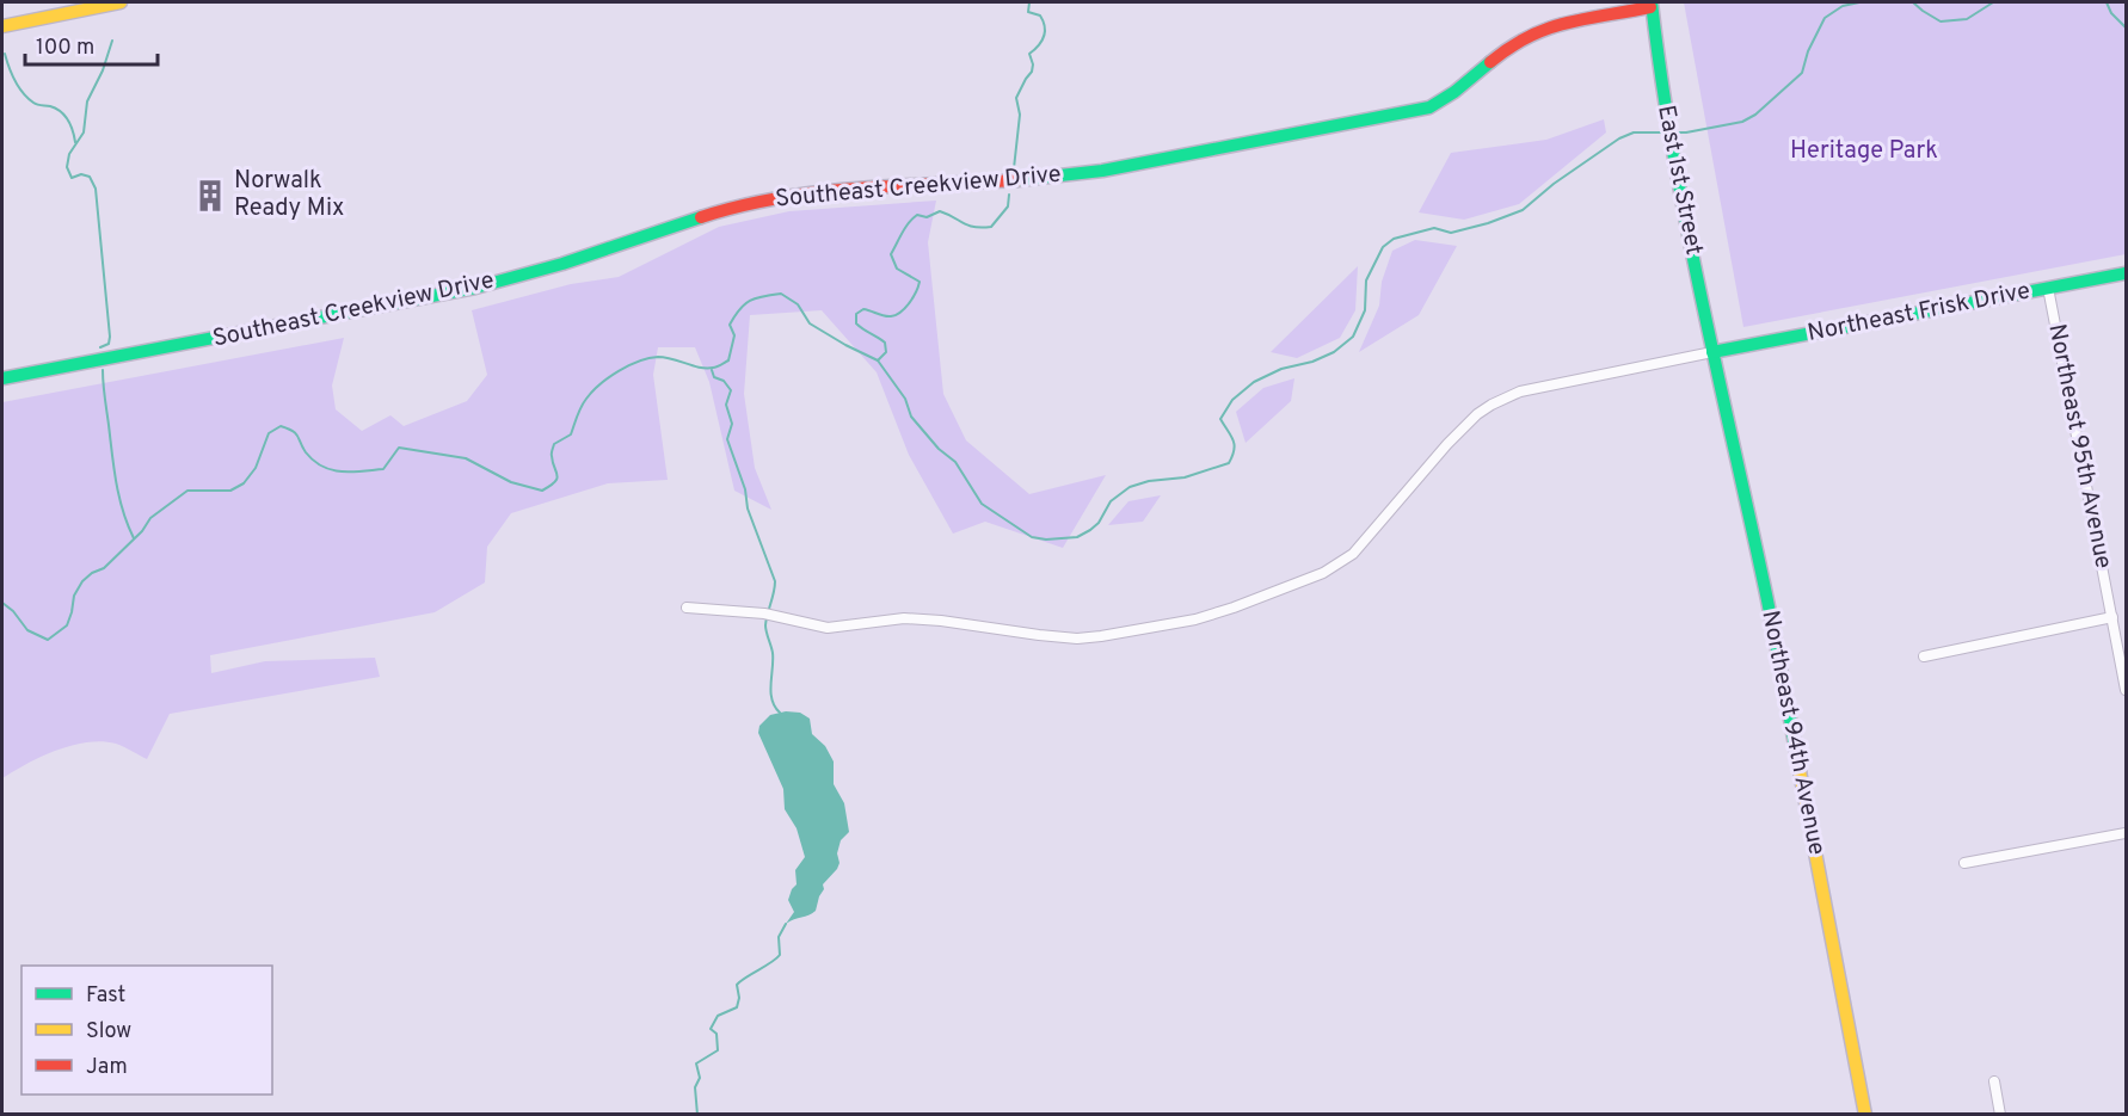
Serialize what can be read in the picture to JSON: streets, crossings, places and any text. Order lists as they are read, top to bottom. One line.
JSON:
{"streets":{"main road":["East 1st Street","Southeast Creekview Drive","Northeast Frisk Drive","Northeast 94th Avenue"],"street":["Northeast 95th Avenue"]},"crossings":[["East 1st Street","Southeast Creekview Drive"],["East 1st Street","Northeast Frisk Drive"],["East 1st Street","Northeast 94th Avenue"],["Northeast Frisk Drive","Northeast 95th Avenue"],["Northeast Frisk Drive","Northeast 94th Avenue"]],"parks":["Heritage Park"],"places":{"building":["Norwalk Ready Mix"]},"legend":["Fast","Slow","Jam"],"scale_bar":"100 m"}
